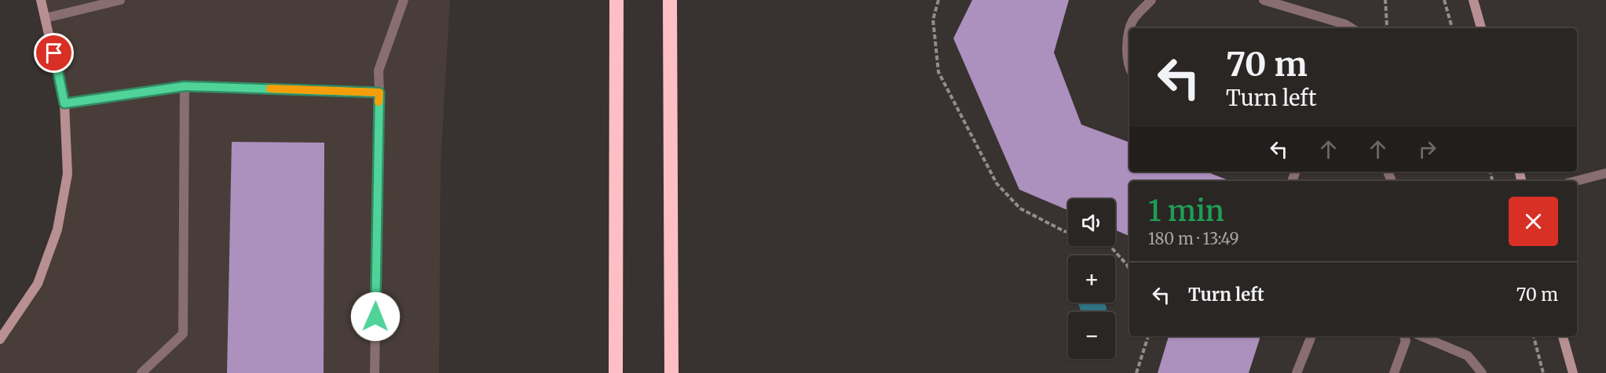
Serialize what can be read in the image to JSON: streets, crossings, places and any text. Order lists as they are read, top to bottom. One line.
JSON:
{"page":{"turn":["70 m","Turn left"],"heading":["1 min","180 m · 13:49"],"map_buttons":["+","−"],"list":[{"name":"Turn left","value":"70 m"}]}}
